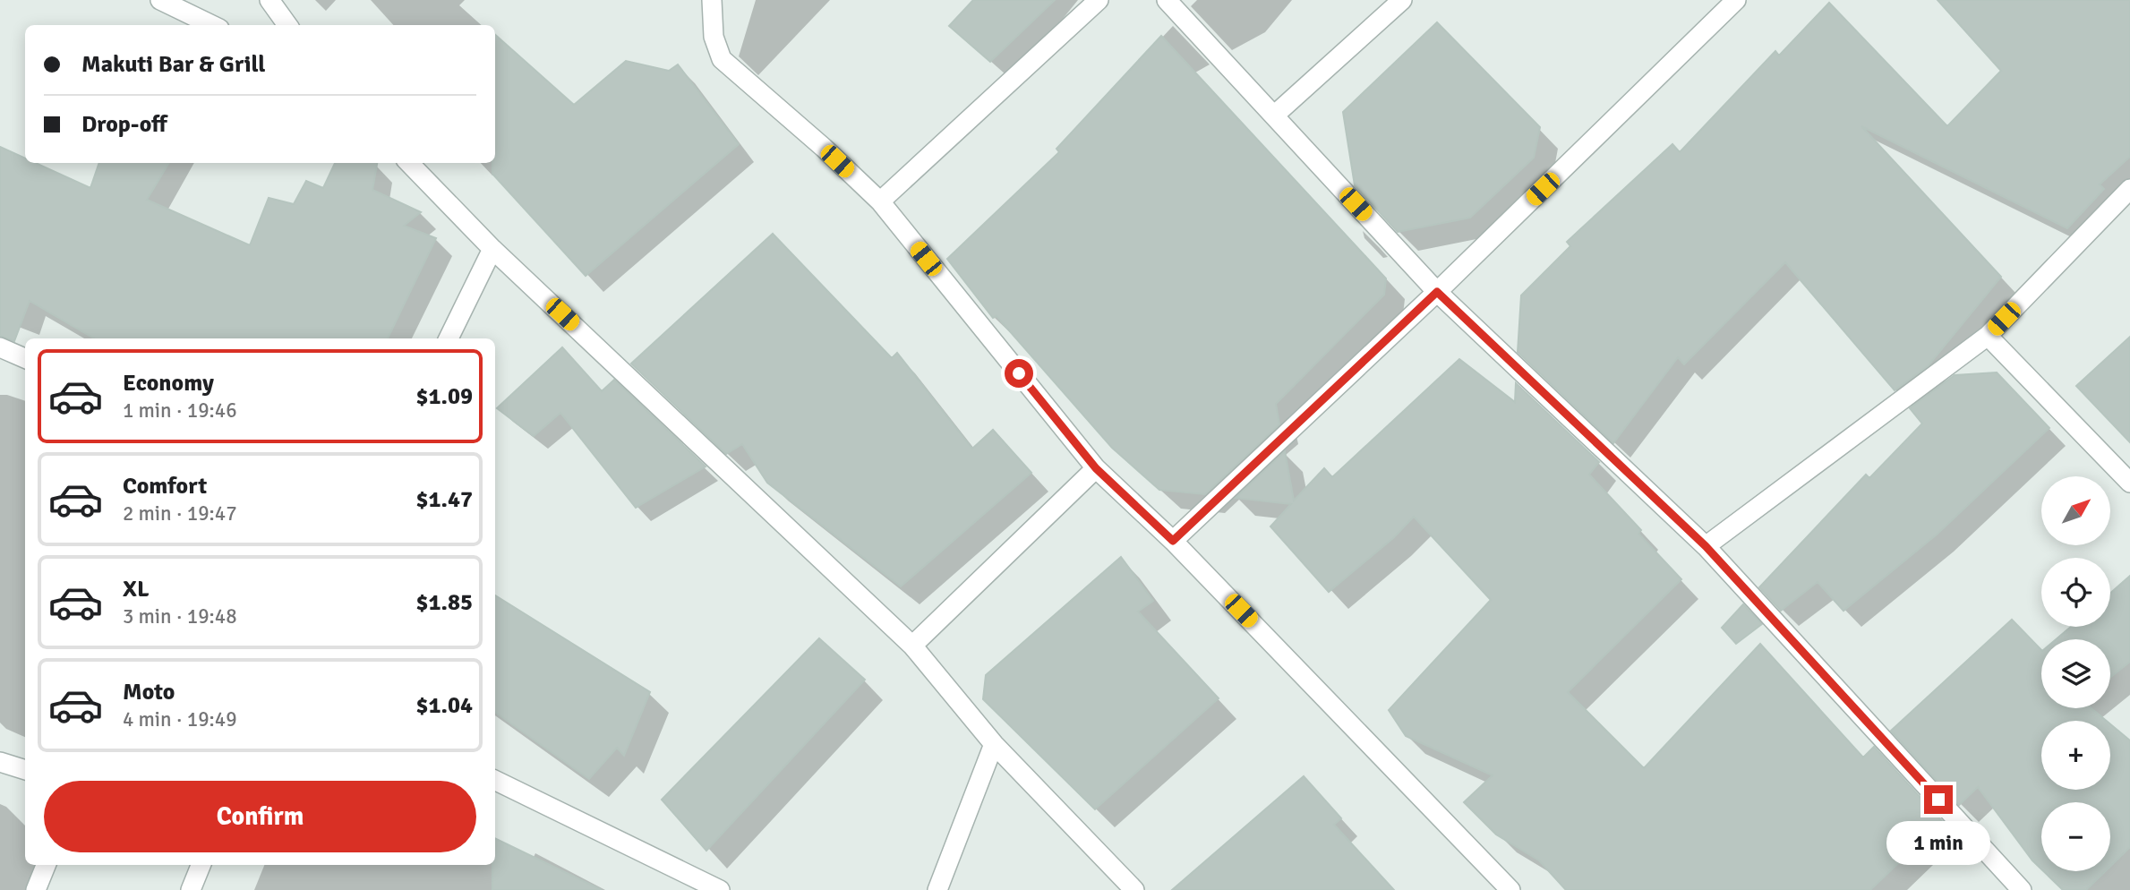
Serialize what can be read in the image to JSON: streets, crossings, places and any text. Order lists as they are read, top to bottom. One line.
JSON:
{"north":"top right","page":{"banner":["Makuti Bar & Grill","Drop-off"],"list":[{"name":"Economy","note":"1 min · 19:46","value":"$1.09"},{"name":"Comfort","note":"2 min · 19:47","value":"$1.47"},{"name":"XL","note":"3 min · 19:48","value":"$1.85"},{"name":"Moto","note":"4 min · 19:49","value":"$1.04"}],"map_buttons":["+","−"],"buttons":"Confirm","bubble":"1 min"}}
